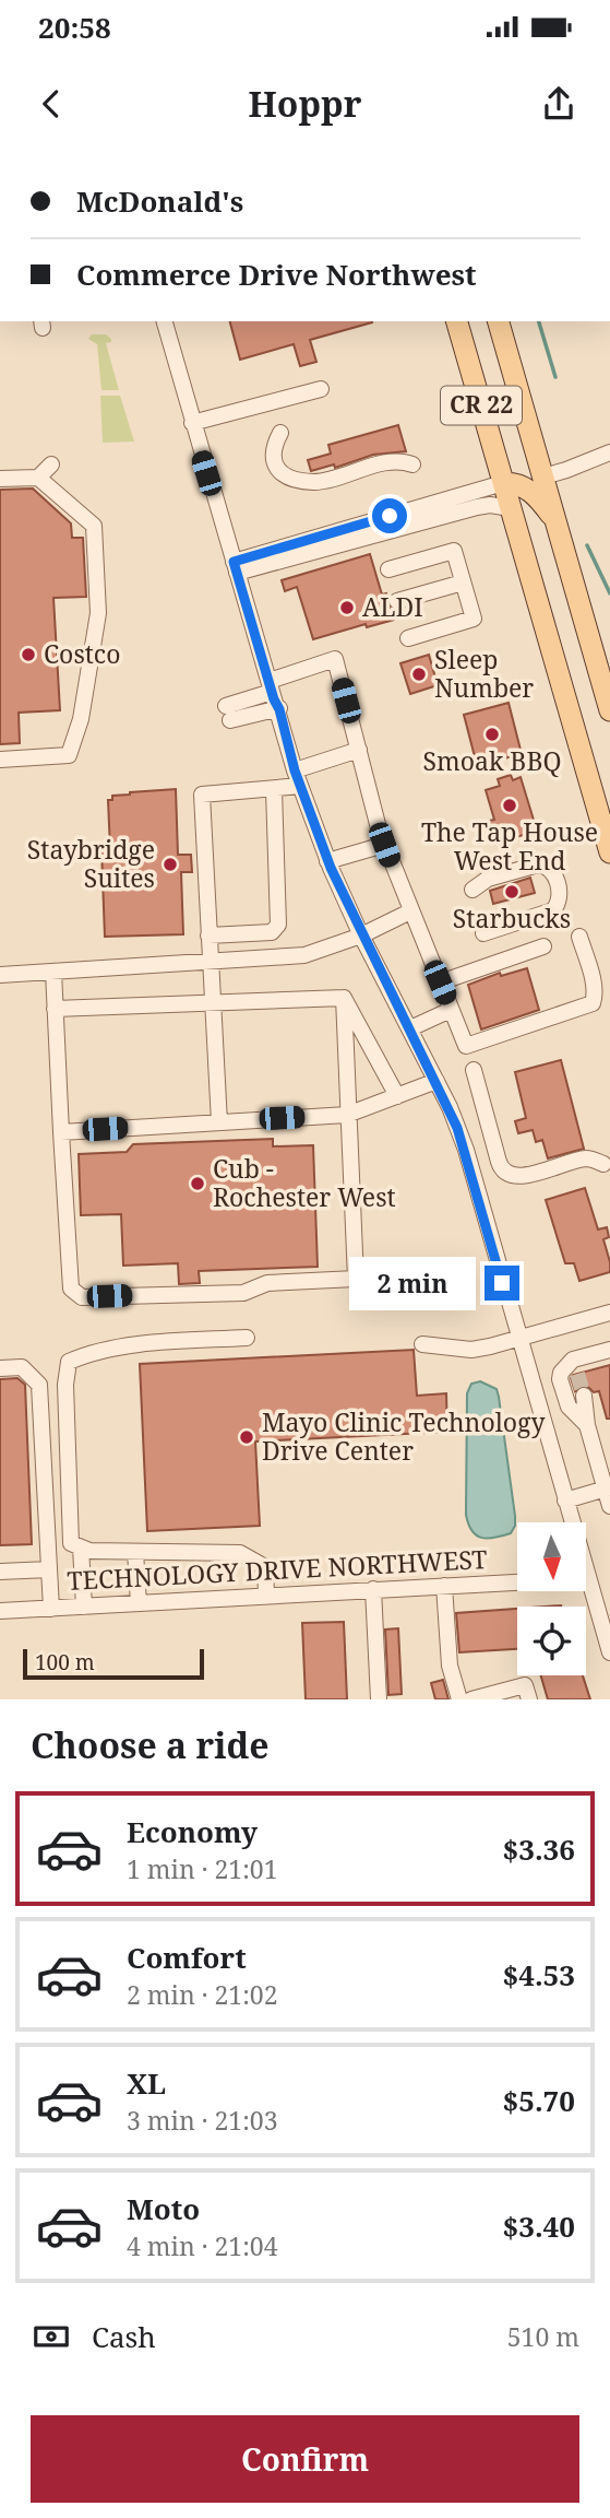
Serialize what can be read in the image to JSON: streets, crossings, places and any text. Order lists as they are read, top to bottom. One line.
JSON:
{"streets":{"main road":["CR 22"],"street":["TECHNOLOGY DRIVE NORTHWEST"]},"places":["ALDI","Costco","Sleep Number","Smoak BBQ","The Tap House West End","Staybridge Suites","Starbucks","Cub - Rochester West","Mayo Clinic Technology Drive Center"],"scale_bar":"100 m","north":"bottom","page":{"status":"20:58","header":"Hoppr","banner":["McDonald's","Commerce Drive Northwest"],"bubble":"2 min","scale":"100 m","heading":"Choose a ride","list":[{"name":"Economy","note":"1 min · 21:01","value":"$3.36"},{"name":"Comfort","note":"2 min · 21:02","value":"$4.53"},{"name":"XL","note":"3 min · 21:03","value":"$5.70"},{"name":"Moto","note":"4 min · 21:04","value":"$3.40"}],"pay":["Cash","510 m"],"buttons":"Confirm"}}
